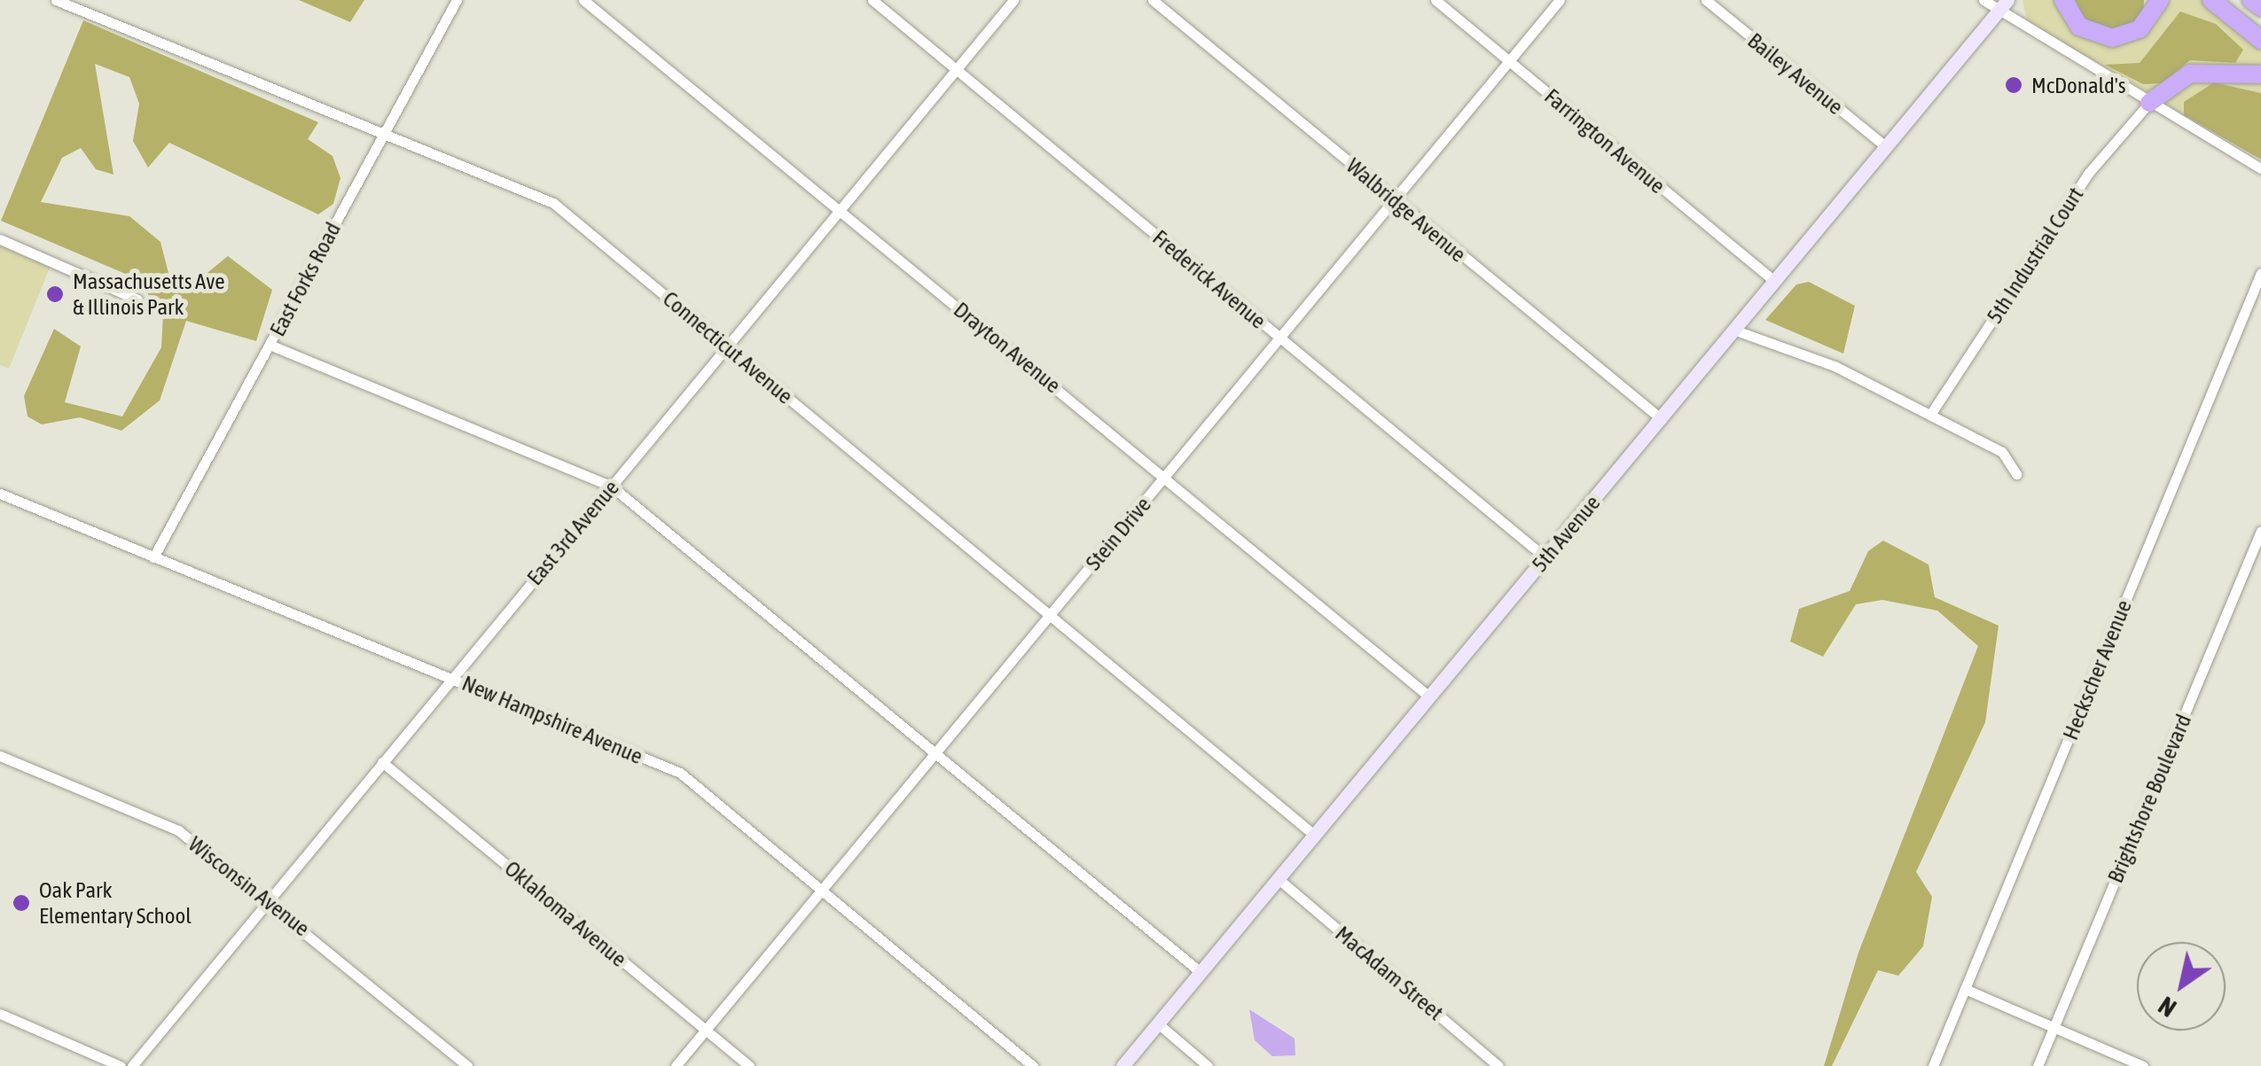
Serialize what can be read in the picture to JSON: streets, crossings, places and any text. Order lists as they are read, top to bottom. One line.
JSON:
{"streets":{"main road":["5th Avenue"],"street":["Bailey Avenue","Farrington Avenue","Walbridge Avenue","5th Industrial Court","East Forks Road","Frederick Avenue","Connecticut Avenue","Drayton Avenue","East 3rd Avenue","Stein Drive","Heckscher Avenue","New Hampshire Avenue","Brightshore Boulevard","Wisconsin Avenue","Oklahoma Avenue","MacAdam Street"]},"crossings":[["Bailey Avenue","5th Avenue"],["Farrington Avenue","Stein Drive"],["Farrington Avenue","5th Avenue"],["Walbridge Avenue","Stein Drive"],["Walbridge Avenue","5th Avenue"],["East Forks Road","Connecticut Avenue"],["East Forks Road","New Hampshire Avenue"],["Frederick Avenue","East 3rd Avenue"],["Frederick Avenue","Stein Drive"],["Frederick Avenue","5th Avenue"],["Connecticut Avenue","East 3rd Avenue"],["Connecticut Avenue","Stein Drive"],["Connecticut Avenue","5th Avenue"],["Drayton Avenue","East 3rd Avenue"],["Drayton Avenue","Stein Drive"],["Drayton Avenue","5th Avenue"],["East 3rd Avenue","New Hampshire Avenue"],["East 3rd Avenue","Wisconsin Avenue"],["East 3rd Avenue","Oklahoma Avenue"],["Stein Drive","New Hampshire Avenue"],["Stein Drive","Oklahoma Avenue"],["5th Avenue","MacAdam Street"]],"places":["McDonald's","Massachusetts Ave & Illinois Park","Oak Park Elementary School"],"north":"bottom left"}
